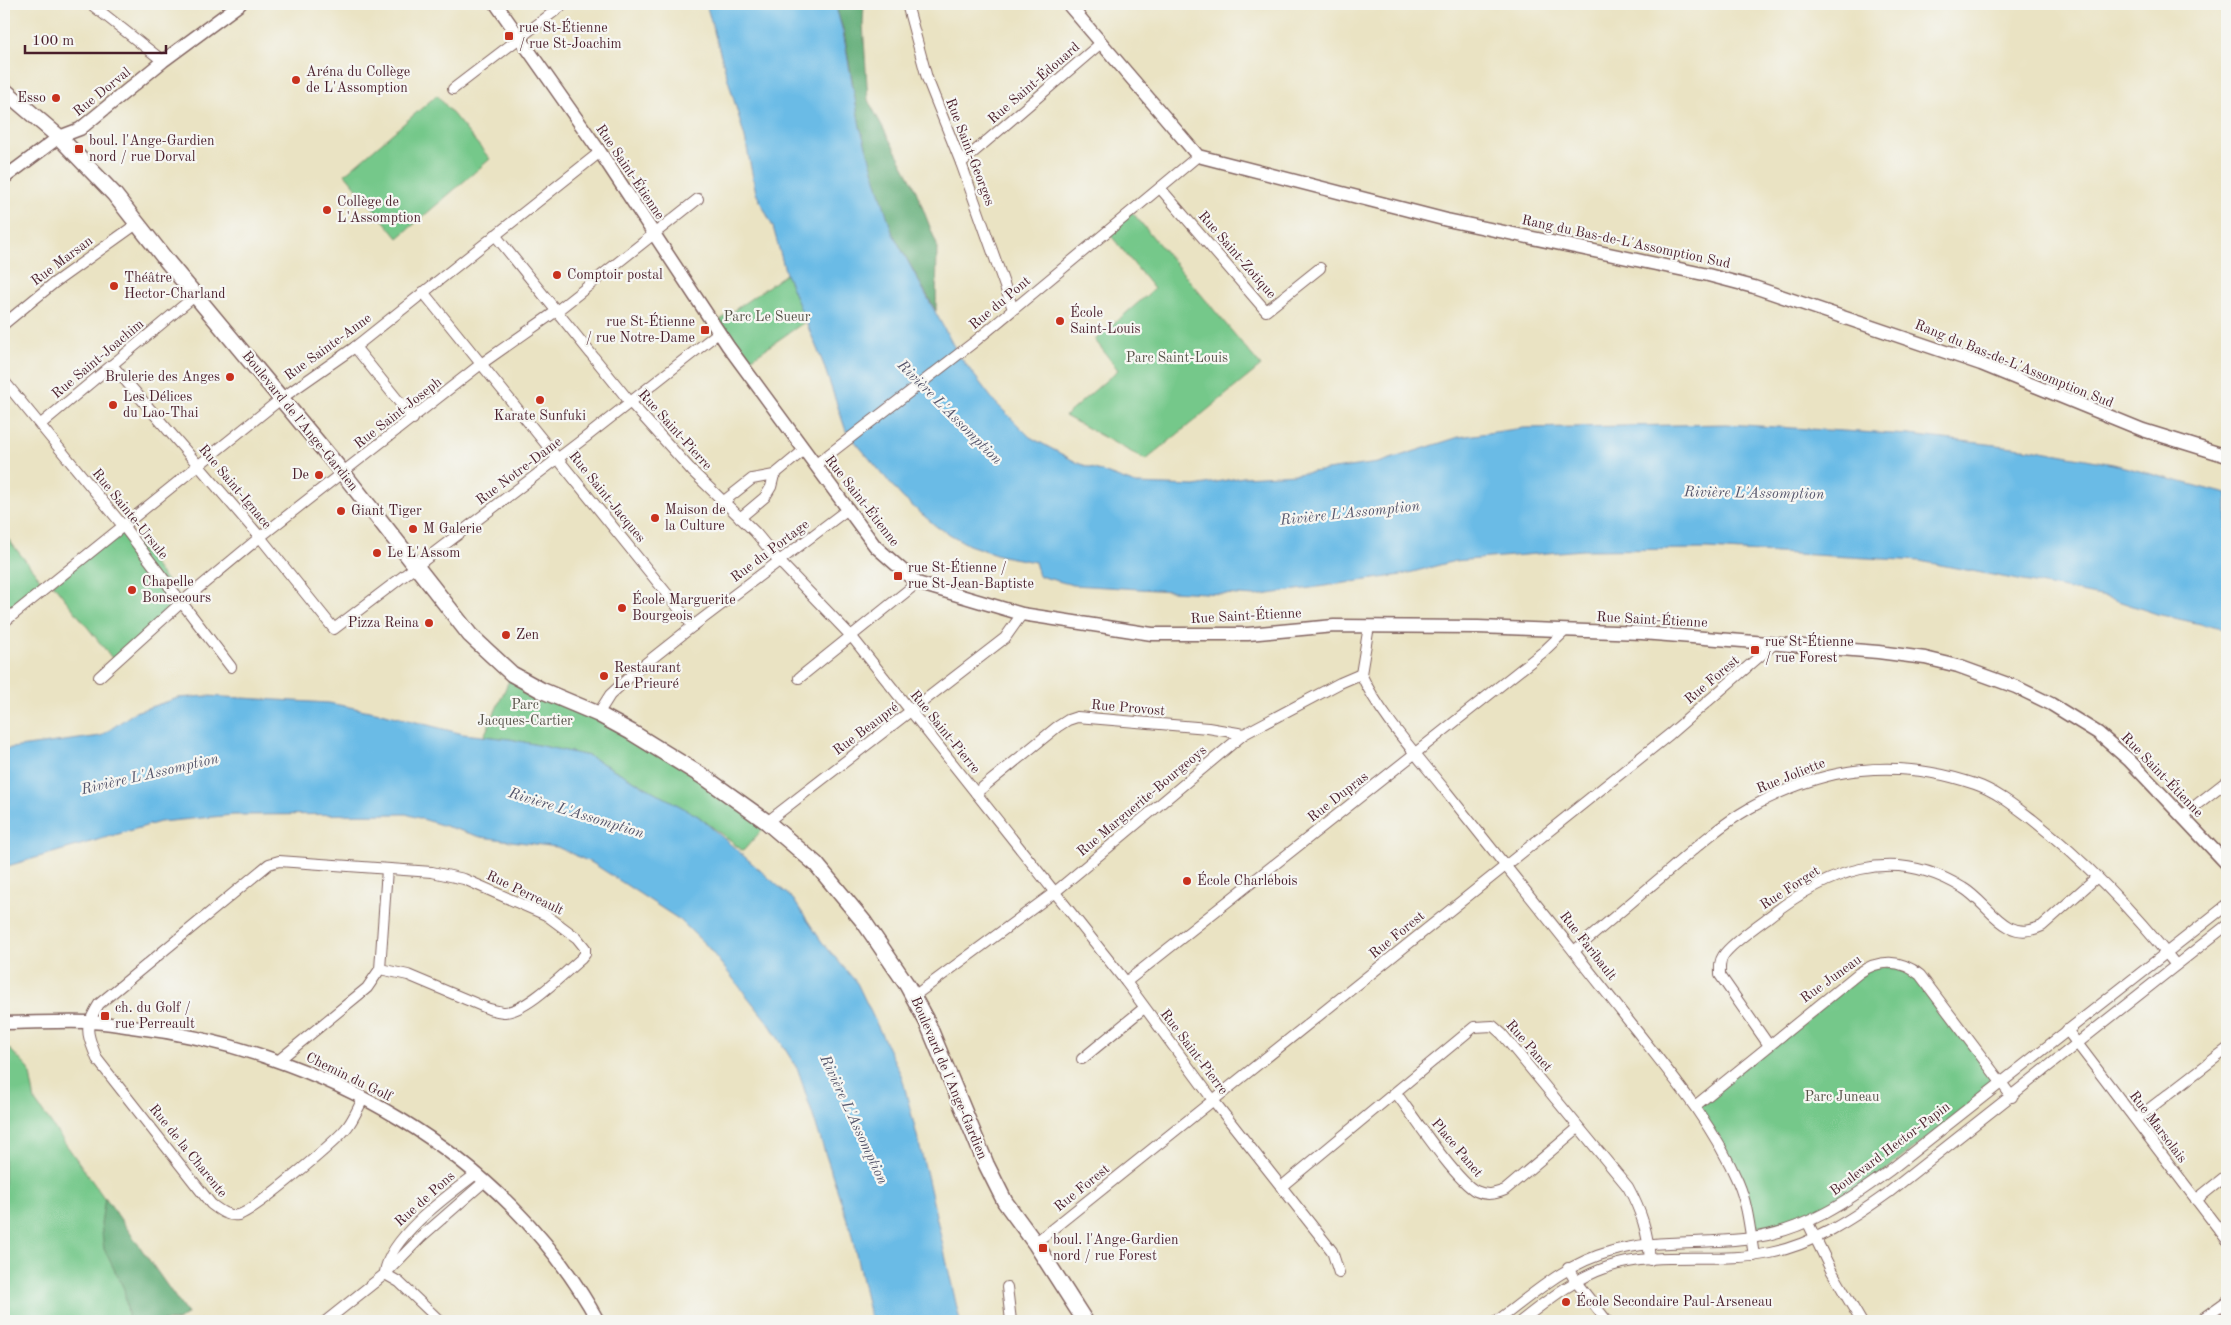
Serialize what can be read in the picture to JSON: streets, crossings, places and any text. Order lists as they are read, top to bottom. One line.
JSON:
{"streets":{"main road":["Boulevard de l'Ange-Gardien"],"street":["Rue Saint-Édouard","Rue Dorval","Rue Saint-Georges","Rue Saint-Étienne","Rang du Bas-de-L'Assomption Sud","Rue Saint-Zotique","Rue Marsan","Rue du Pont","Rue Sainte-Anne","Rue Saint-Joachim","Rue Saint-Joseph","Rue Saint-Pierre","Rue Notre-Dame","Rue Saint-Ignace","Rue Saint-Jacques","Rue Sainte-Ursule","Rue du Portage","Rue Forest","Rue Provost","Rue Beaupré","Rue Joliette","Rue Dupras","Rue Marguerite-Bourgeoys","Rue Forget","Rue Perreault","Rue Faribault","Rue Juneau","Rue Panet","Chemin du Golf","Rue Marsolais","Place Panet","Boulevard Hector-Papin","Rue de la Charente","Rue de Pons"]},"crossings":[["Rue Saint-Édouard","Rue Saint-Georges"],["Rue Dorval","Boulevard de l'Ange-Gardien"],["Rue Saint-Georges","Rue du Pont"],["Rue Saint-Étienne","Rue du Pont"],["Rue Saint-Étienne","Rue Sainte-Anne"],["Rue Saint-Étienne","Rue Saint-Joseph"],["Rue Saint-Étienne","Rue Notre-Dame"],["Rue Saint-Étienne","Rue du Portage"],["Rue Saint-Étienne","Rue Forest"],["Rue Saint-Étienne","Rue Beaupré"],["Rue Saint-Étienne","Rue Dupras"],["Rang du Bas-de-L'Assomption Sud","Rue du Pont"],["Rue Saint-Zotique","Rue du Pont"],["Rue Marsan","Boulevard de l'Ange-Gardien"],["Rue Sainte-Anne","Boulevard de l'Ange-Gardien"],["Rue Sainte-Anne","Rue Saint-Pierre"],["Rue Sainte-Anne","Rue Saint-Ignace"],["Rue Sainte-Anne","Rue Saint-Jacques"],["Rue Sainte-Anne","Rue Sainte-Ursule"],["Rue Saint-Joachim","Boulevard de l'Ange-Gardien"],["Rue Saint-Joachim","Rue Saint-Ignace"],["Rue Saint-Joachim","Rue Sainte-Ursule"],["Rue Saint-Joseph","Boulevard de l'Ange-Gardien"],["Rue Saint-Joseph","Rue Saint-Pierre"],["Rue Saint-Joseph","Rue Saint-Ignace"],["Rue Saint-Joseph","Rue Saint-Jacques"],["Rue Saint-Joseph","Rue Sainte-Ursule"],["Boulevard de l'Ange-Gardien","Rue Notre-Dame"],["Boulevard de l'Ange-Gardien","Rue du Portage"],["Boulevard de l'Ange-Gardien","Rue Forest"],["Boulevard de l'Ange-Gardien","Rue Beaupré"],["Boulevard de l'Ange-Gardien","Rue Marguerite-Bourgeoys"],["Rue Saint-Pierre","Rue Notre-Dame"],["Rue Saint-Pierre","Rue du Portage"],["Rue Saint-Pierre","Rue Forest"],["Rue Saint-Pierre","Rue Provost"],["Rue Saint-Pierre","Rue Beaupré"],["Rue Saint-Pierre","Rue Dupras"],["Rue Saint-Pierre","Rue Marguerite-Bourgeoys"],["Rue Saint-Pierre","Rue Panet"],["Rue Notre-Dame","Rue Saint-Ignace"],["Rue Notre-Dame","Rue Saint-Jacques"],["Rue Saint-Jacques","Rue du Portage"],["Rue Forest","Rue Faribault"],["Rue Provost","Rue Marguerite-Bourgeoys"],["Rue Joliette","Rue Forget"],["Rue Joliette","Rue Faribault"],["Rue Joliette","Boulevard Hector-Papin"],["Rue Dupras","Rue Faribault"],["Rue Marguerite-Bourgeoys","Rue Faribault"],["Rue Forget","Rue Juneau"],["Rue Perreault","Chemin du Golf"],["Rue Perreault","Rue de la Charente"],["Rue Faribault","Rue Juneau"],["Rue Faribault","Boulevard Hector-Papin"],["Rue Juneau","Boulevard Hector-Papin"],["Rue Panet","Place Panet"],["Rue Panet","Boulevard Hector-Papin"],["Chemin du Golf","Rue de la Charente"],["Chemin du Golf","Rue de Pons"],["Rue Marsolais","Boulevard Hector-Papin"]],"water":["Rivière L'Assomption"],"parks":["Parc Le Sueur","Parc Saint-Louis","Parc Jacques-Cartier","Parc Juneau"],"places":{"transit":["rue St-Étienne / rue St-Joachim","boul. l'Ange-Gardien nord / rue Dorval","rue St-Étienne / rue Notre-Dame","rue St-Étienne / rue St-Jean-Baptiste","rue St-Étienne / rue Forest","ch. du Golf / rue Perreault","boul. l'Ange-Gardien nord / rue Forest"],"other":["Aréna du Collège de L'Assomption","Esso","Collège de L'Assomption","Comptoir postal","Théâtre Hector-Charland","École Saint-Louis","Brulerie des Anges","Karate Sunfuki","Les Délices du Lao-Thai","De","Giant Tiger","Maison de la Culture","M Galerie","Le L'Assom","Chapelle Bonsecours","École Marguerite Bourgeois","Pizza Reina","Zen","Restaurant Le Prieuré","École Charlebois","École Secondaire Paul-Arseneau"]},"scale_bar":"100 m"}
